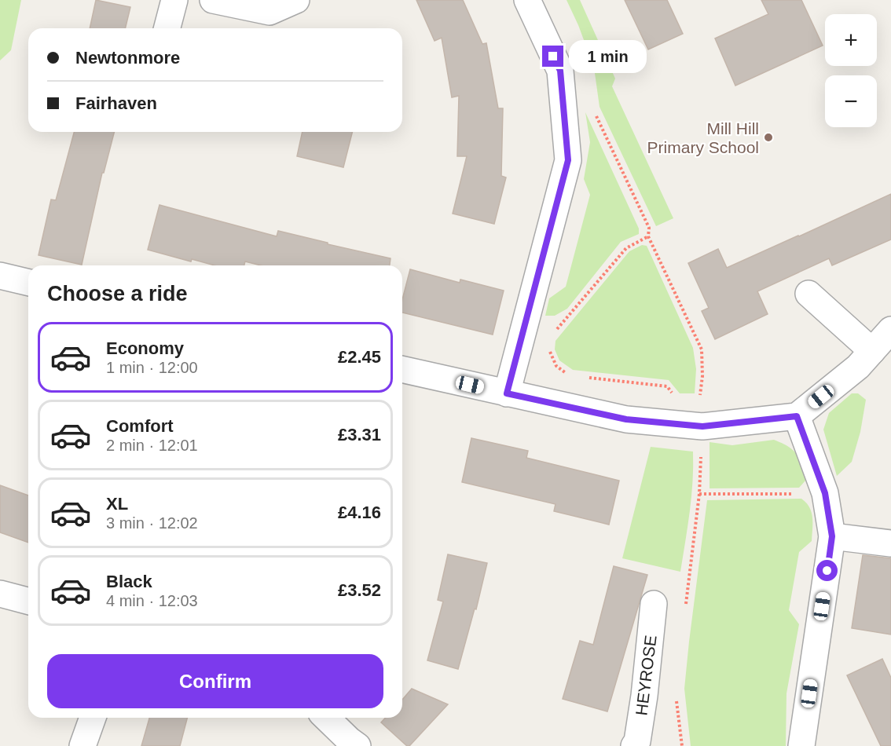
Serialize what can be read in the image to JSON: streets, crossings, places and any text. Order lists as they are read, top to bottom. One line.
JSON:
{"streets":{"street":["HEYROSE"]},"places":["Mill Hill Primary School"],"page":{"map_buttons":["+","−"],"banner":["Newtonmore","Fairhaven"],"bubble":"1 min","heading":"Choose a ride","list":[{"name":"Economy","note":"1 min · 12:00","value":"£2.45"},{"name":"Comfort","note":"2 min · 12:01","value":"£3.31"},{"name":"XL","note":"3 min · 12:02","value":"£4.16"},{"name":"Black","note":"4 min · 12:03","value":"£3.52"}],"buttons":"Confirm"}}
